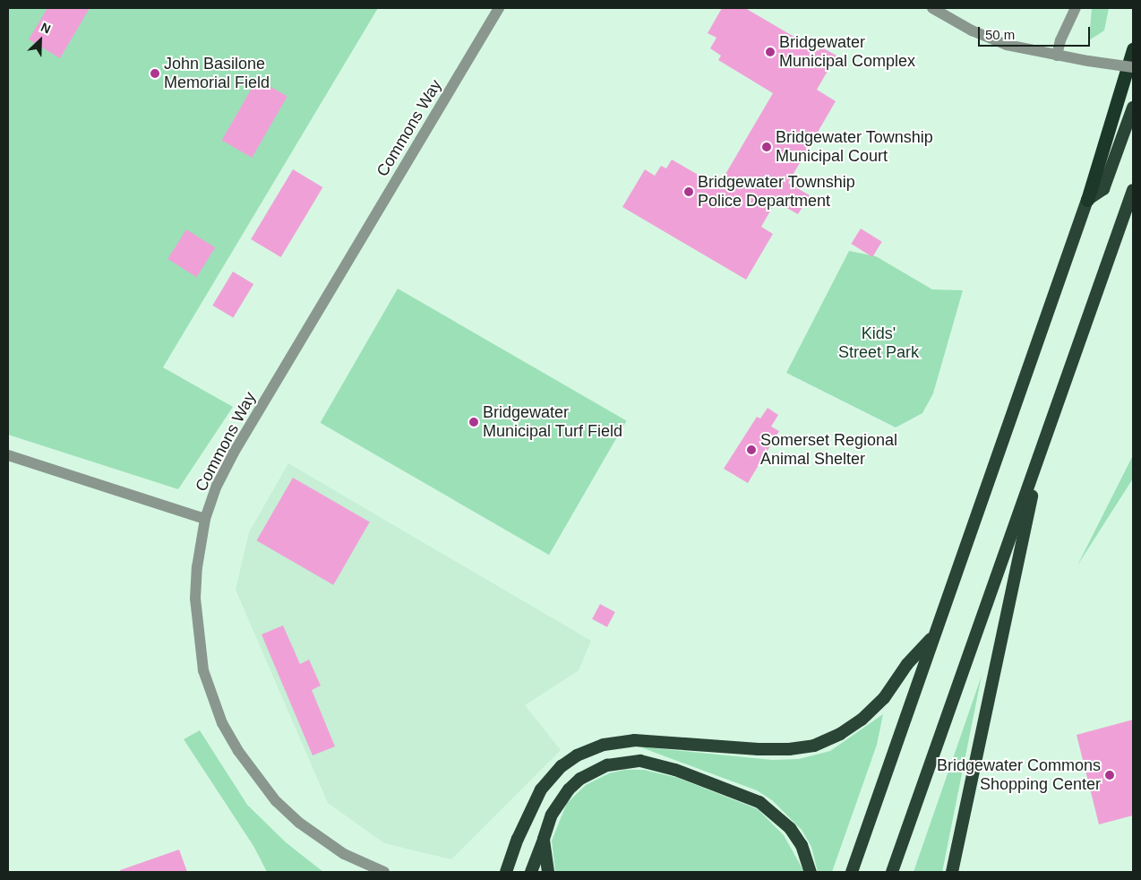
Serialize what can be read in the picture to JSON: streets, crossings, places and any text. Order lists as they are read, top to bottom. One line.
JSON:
{"streets":{"street":["Commons Way"]},"parks":["Kids' Street Park"],"places":["Bridgewater Municipal Complex","John Basilone Memorial Field","Bridgewater Township Municipal Court","Bridgewater Township Police Department","Bridgewater Municipal Turf Field","Somerset Regional Animal Shelter","Bridgewater Commons Shopping Center"],"scale_bar":"50 m","north":"top right"}
